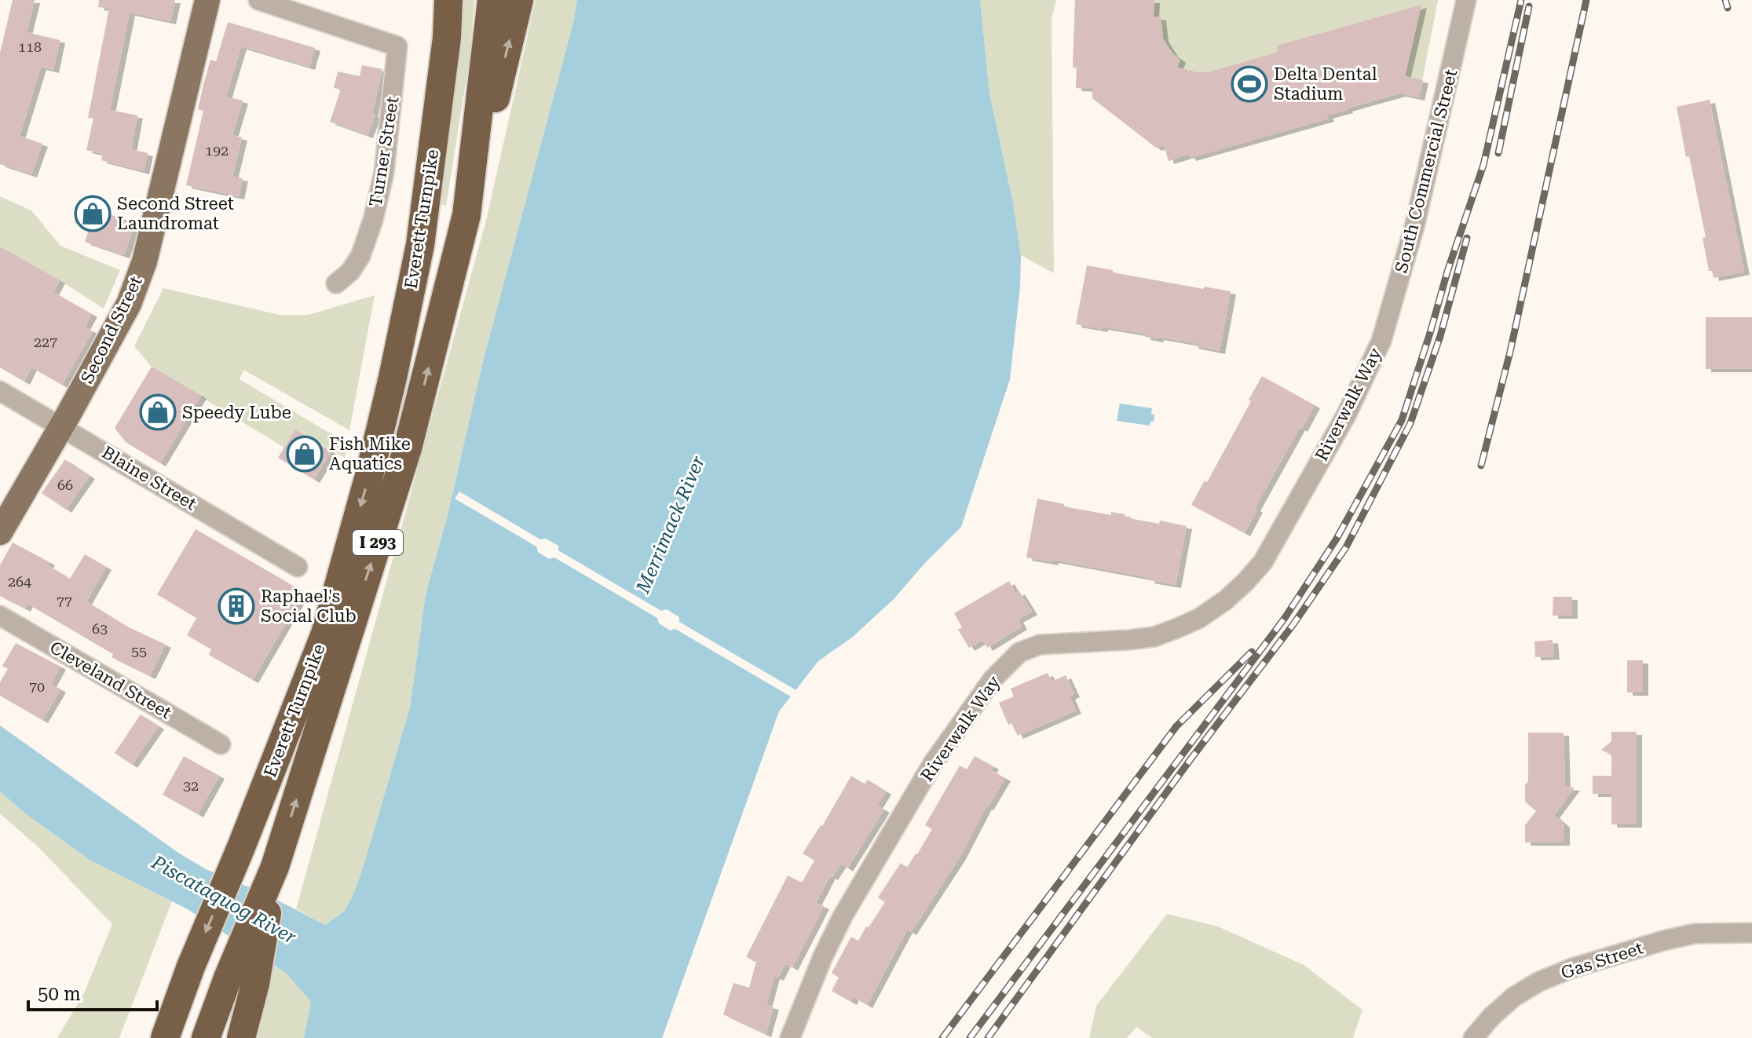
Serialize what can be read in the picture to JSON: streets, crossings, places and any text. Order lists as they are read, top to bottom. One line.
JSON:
{"streets":{"highway":["Everett Turnpike","I 293"],"main road":["Second Street"],"street":["Turner Street","South Commercial Street","Riverwalk Way","Blaine Street","Cleveland Street","Gas Street"]},"crossings":[["South Commercial Street","Riverwalk Way"],["Second Street","Blaine Street"]],"water":["Merrimack River","Piscataquog River"],"places":{"sports":["Delta Dental Stadium"],"shop":["Second Street Laundromat","Speedy Lube","Fish Mike Aquatics"],"building":["Raphael's Social Club"]},"house_numbers":["118","192","227","66","264","77","63","55","70","32"],"scale_bar":"50 m"}
